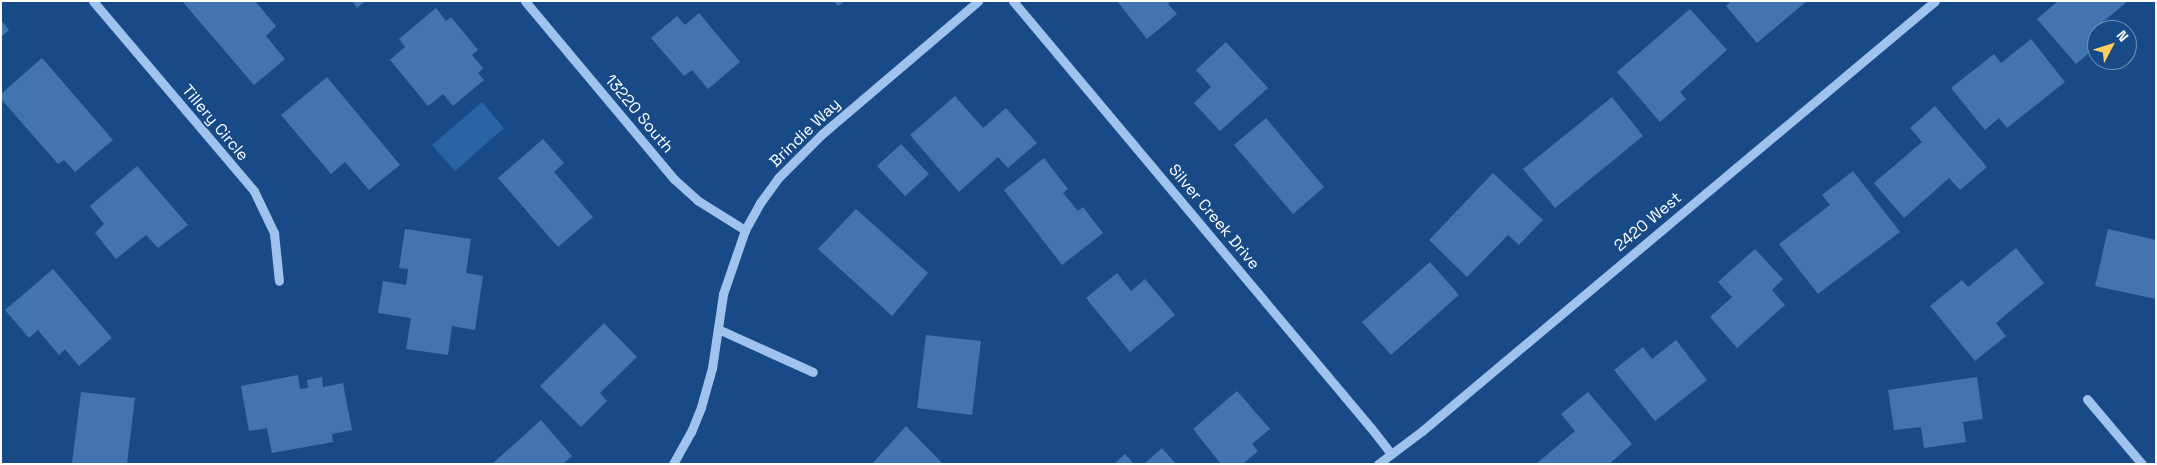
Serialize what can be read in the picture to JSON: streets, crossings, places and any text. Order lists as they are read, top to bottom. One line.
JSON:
{"streets":{"street":["13220 South","Tillery Circle","Brindie Way","Silver Creek Drive","2420 West"]},"crossings":[["13220 South","Brindie Way"],["Silver Creek Drive","2420 West"]],"north":"top right"}
